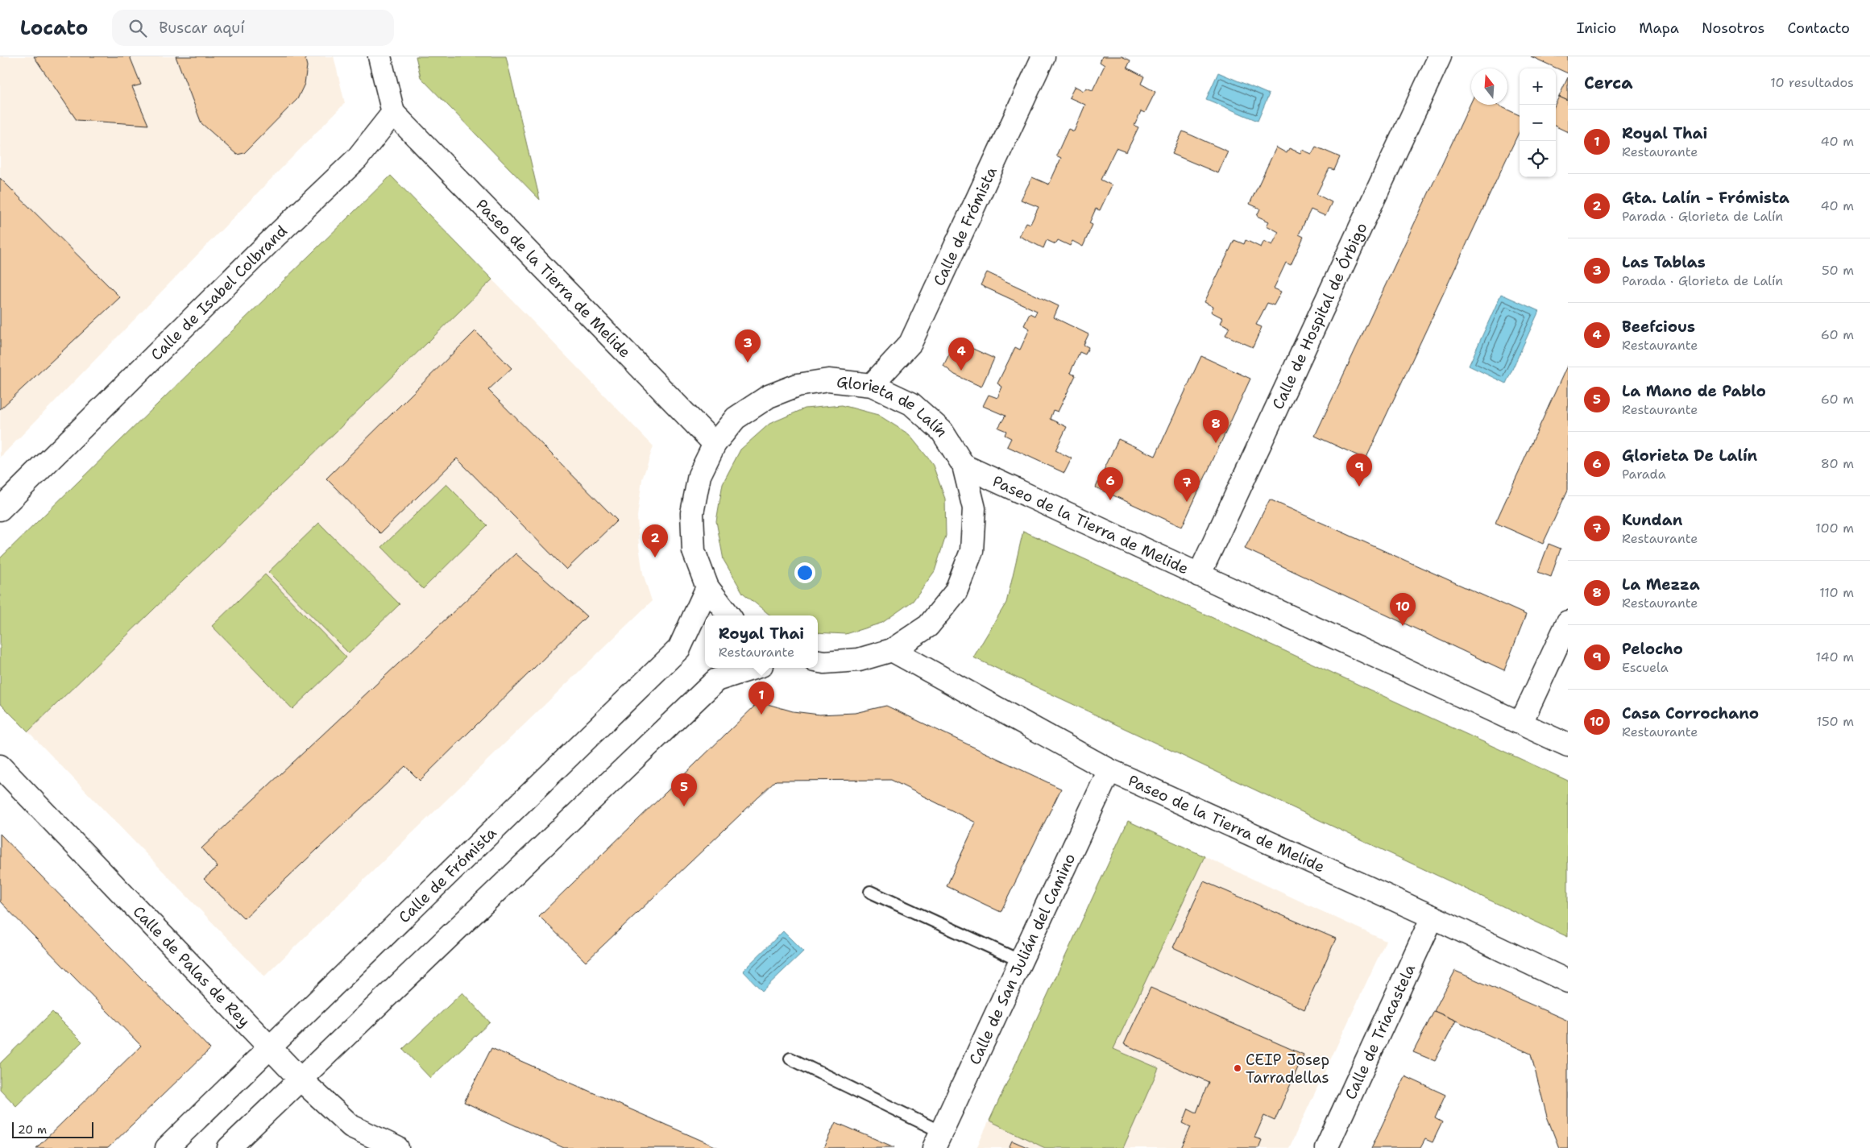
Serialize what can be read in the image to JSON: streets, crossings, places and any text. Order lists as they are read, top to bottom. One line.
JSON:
{"streets":{"street":["Calle de Frómista","Paseo de la Tierra de Melide","Calle de Isabel Colbrand","Calle de Hospital de Órbigo","Glorieta de Lalín","Calle de San Julián del Camino","Calle de Palas de Rey","Calle de Triacastela"]},"crossings":[["Calle de Frómista","Glorieta de Lalín"],["Calle de Frómista","Calle de Palas de Rey"],["Paseo de la Tierra de Melide","Calle de Isabel Colbrand"],["Paseo de la Tierra de Melide","Calle de Hospital de Órbigo"],["Paseo de la Tierra de Melide","Glorieta de Lalín"],["Paseo de la Tierra de Melide","Calle de San Julián del Camino"],["Paseo de la Tierra de Melide","Calle de Triacastela"]],"places":["CEIP Josep Tarradellas"],"scale_bar":"20 m","north":"top","page":{"header":"Locato","search":"Buscar aquí","nav":["Inicio","Mapa","Nosotros","Contacto"],"heading":["Cerca","10 resultados"],"map_buttons":["+","−"],"list":[{"mark":"1","name":"Royal Thai","note":"Restaurante","value":"40 m"},{"mark":"2","name":"Gta. Lalín - Frómista","note":"Parada · Glorieta de Lalín","value":"40 m"},{"mark":"3","name":"Las Tablas","note":"Parada · Glorieta de Lalín","value":"50 m"},{"mark":"4","name":"Beefcious","note":"Restaurante","value":"60 m"},{"mark":"5","name":"La Mano de Pablo","note":"Restaurante","value":"60 m"},{"mark":"6","name":"Glorieta De Lalín","note":"Parada","value":"80 m"},{"mark":"7","name":"Kundan","note":"Restaurante","value":"100 m"},{"mark":"8","name":"La Mezza","note":"Restaurante","value":"110 m"},{"mark":"9","name":"Pelocho","note":"Escuela","value":"140 m"},{"mark":"10","name":"Casa Corrochano","note":"Restaurante","value":"150 m"}],"pins":["3","4","8","9","6","7","2","10","1","5"],"popup":["Royal Thai","Restaurante"],"scale":"20 m"}}
